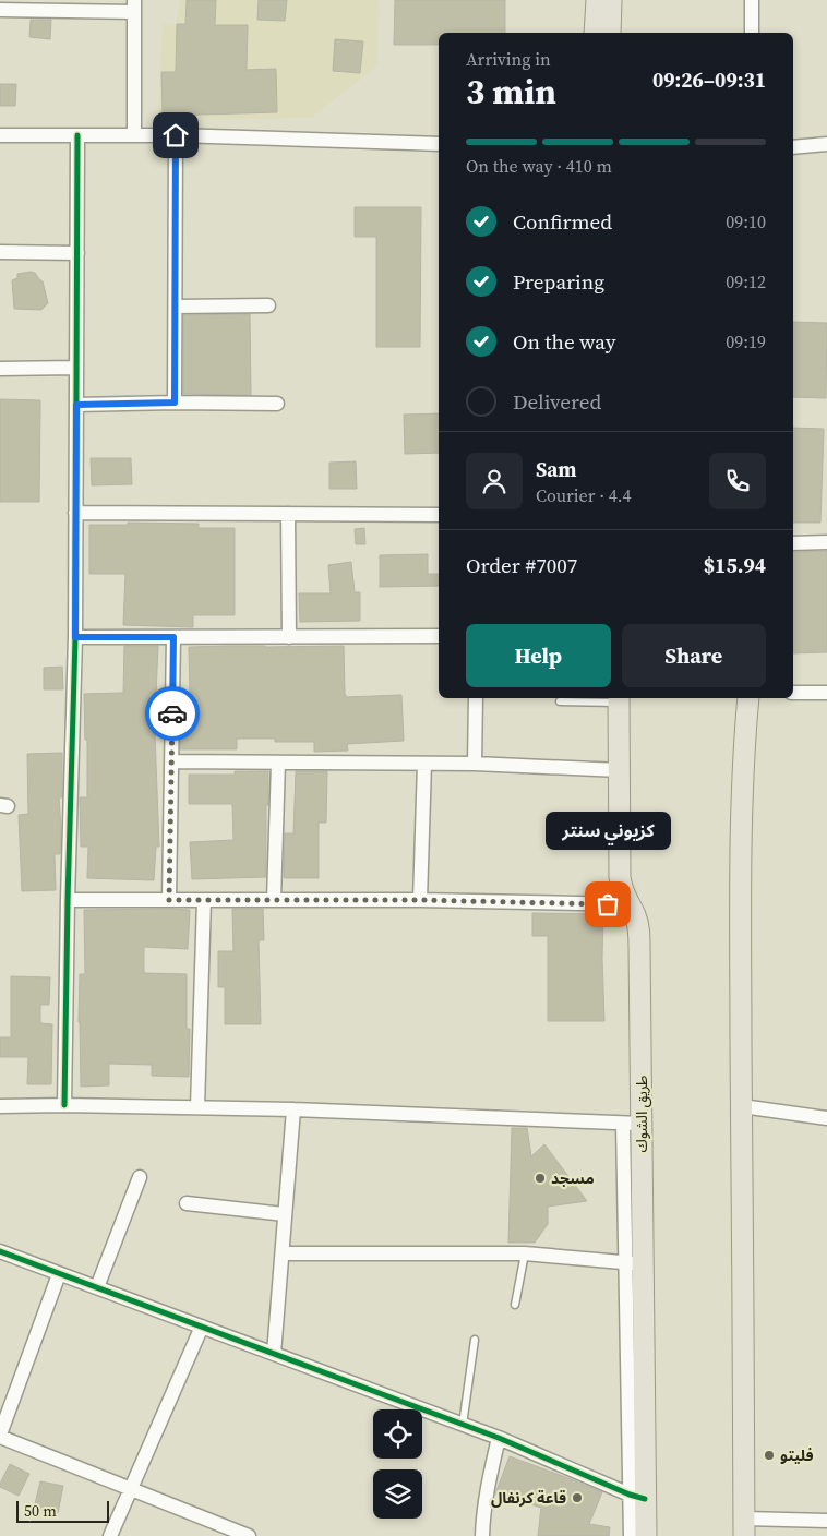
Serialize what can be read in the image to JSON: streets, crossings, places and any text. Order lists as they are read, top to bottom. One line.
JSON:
{"streets":{"main road":["طريق الشوك"]},"places":["كزيوني سنتر","مسجد","فليتو","قاعة كرنفال"],"scale_bar":"50 m","page":{"heading":["3 min","Arriving in","09:26–09:31"],"panel":["Sam","Courier · 4.4","Order #7007","$15.94"],"bar":"On the way · 410 m","list":[["Confirmed","09:10"],["Preparing","09:12"],["On the way","09:19"],"Delivered"],"buttons":["Help","Share"],"bubble":"كزيوني سنتر","scale":"50 m"}}
